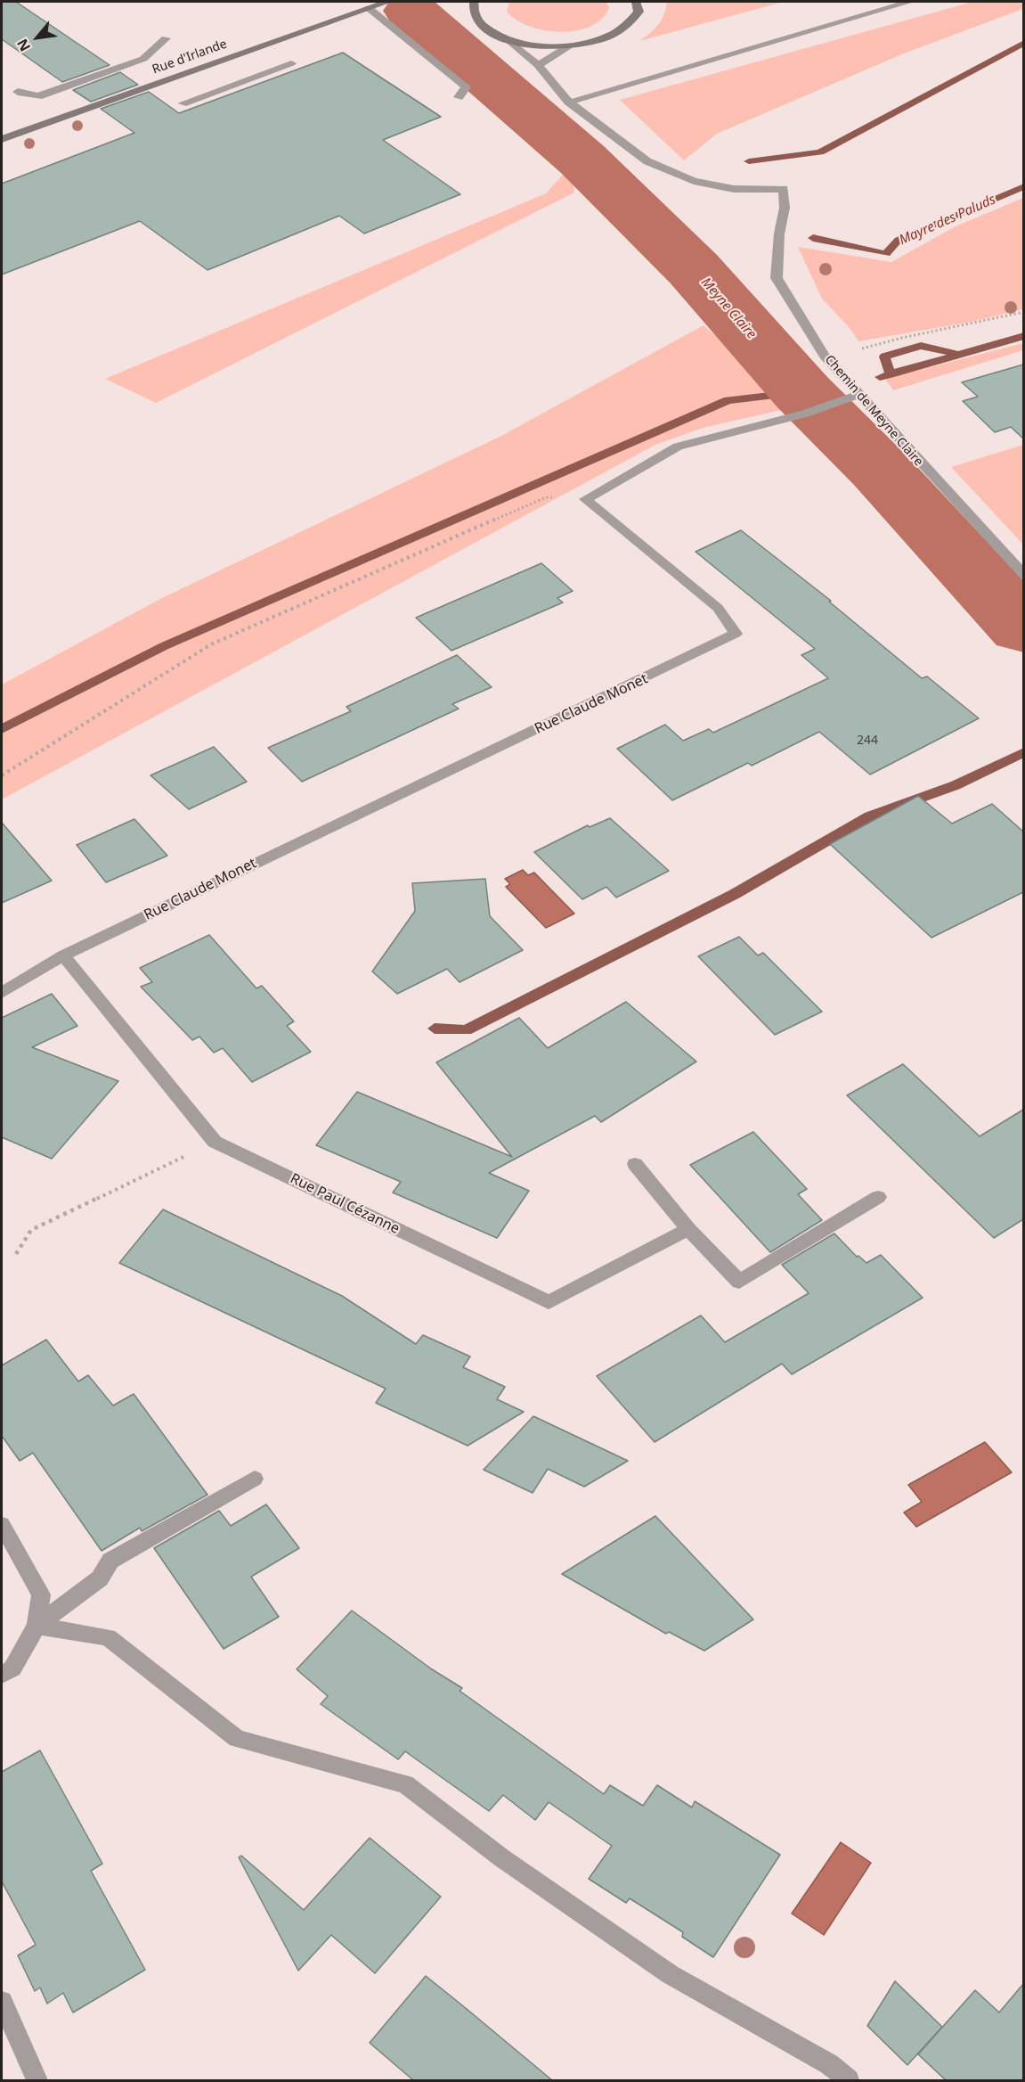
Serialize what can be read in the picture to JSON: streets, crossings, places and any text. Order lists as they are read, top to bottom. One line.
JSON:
{"streets":{"street":["Rue d'Irlande","Chemin de Meyne Claire","Rue Claude Monet","Rue Paul Cézanne"]},"crossings":[["Rue Claude Monet","Rue Paul Cézanne"]],"water":["Mayre des Paluds","Meyne Claire"],"house_numbers":["244"],"north":"bottom left"}
